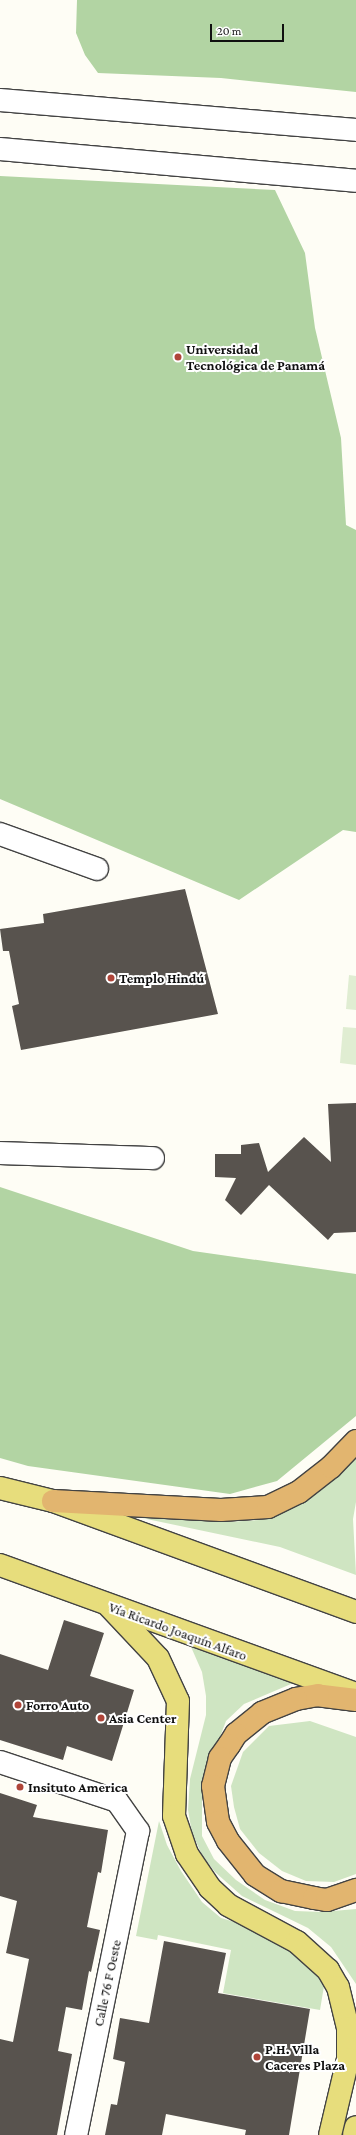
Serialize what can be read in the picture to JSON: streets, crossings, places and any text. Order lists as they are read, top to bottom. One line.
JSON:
{"streets":{"main road":["Vía Ricardo Joaquín Alfaro"],"street":["Calle 76 F Oeste"]},"places":["Universidad Tecnológica de Panamá","Templo Hindú","Forro Auto","Asia Center","Insituto America","P.H. Villa Caceres Plaza"],"scale_bar":"20 m"}
